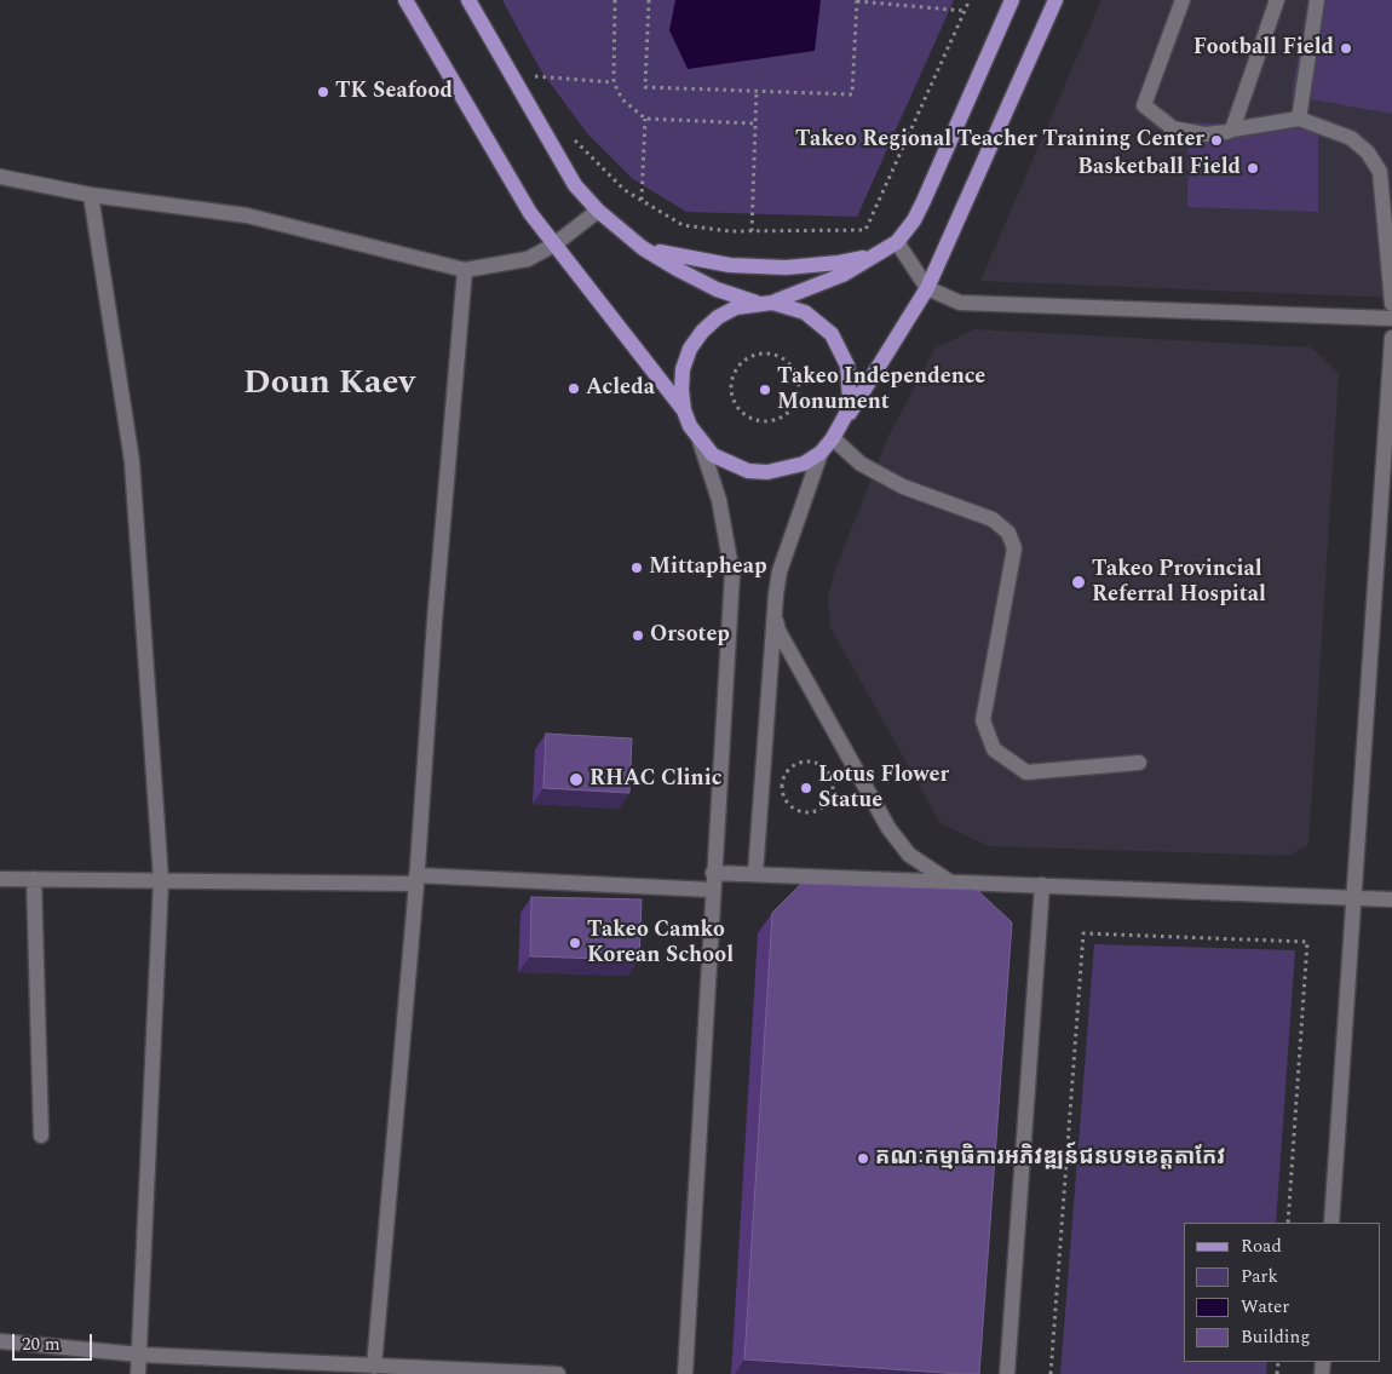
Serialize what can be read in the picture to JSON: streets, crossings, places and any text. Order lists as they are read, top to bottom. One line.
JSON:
{"districts":["Doun Kaev"],"places":["Football Field","TK Seafood","Takeo Regional Teacher Training Center","Basketball Field","Acleda","Takeo Independence Monument","Mittapheap","Takeo Provincial Referral Hospital","Orsotep","RHAC Clinic","Lotus Flower Statue","Takeo Camko Korean School","គណៈកម្មាធិការអភិវឌ្ឍន៍ជនបទខេត្តតាកែវ"],"legend":["Road","Park","Water","Building"],"scale_bar":"20 m"}
